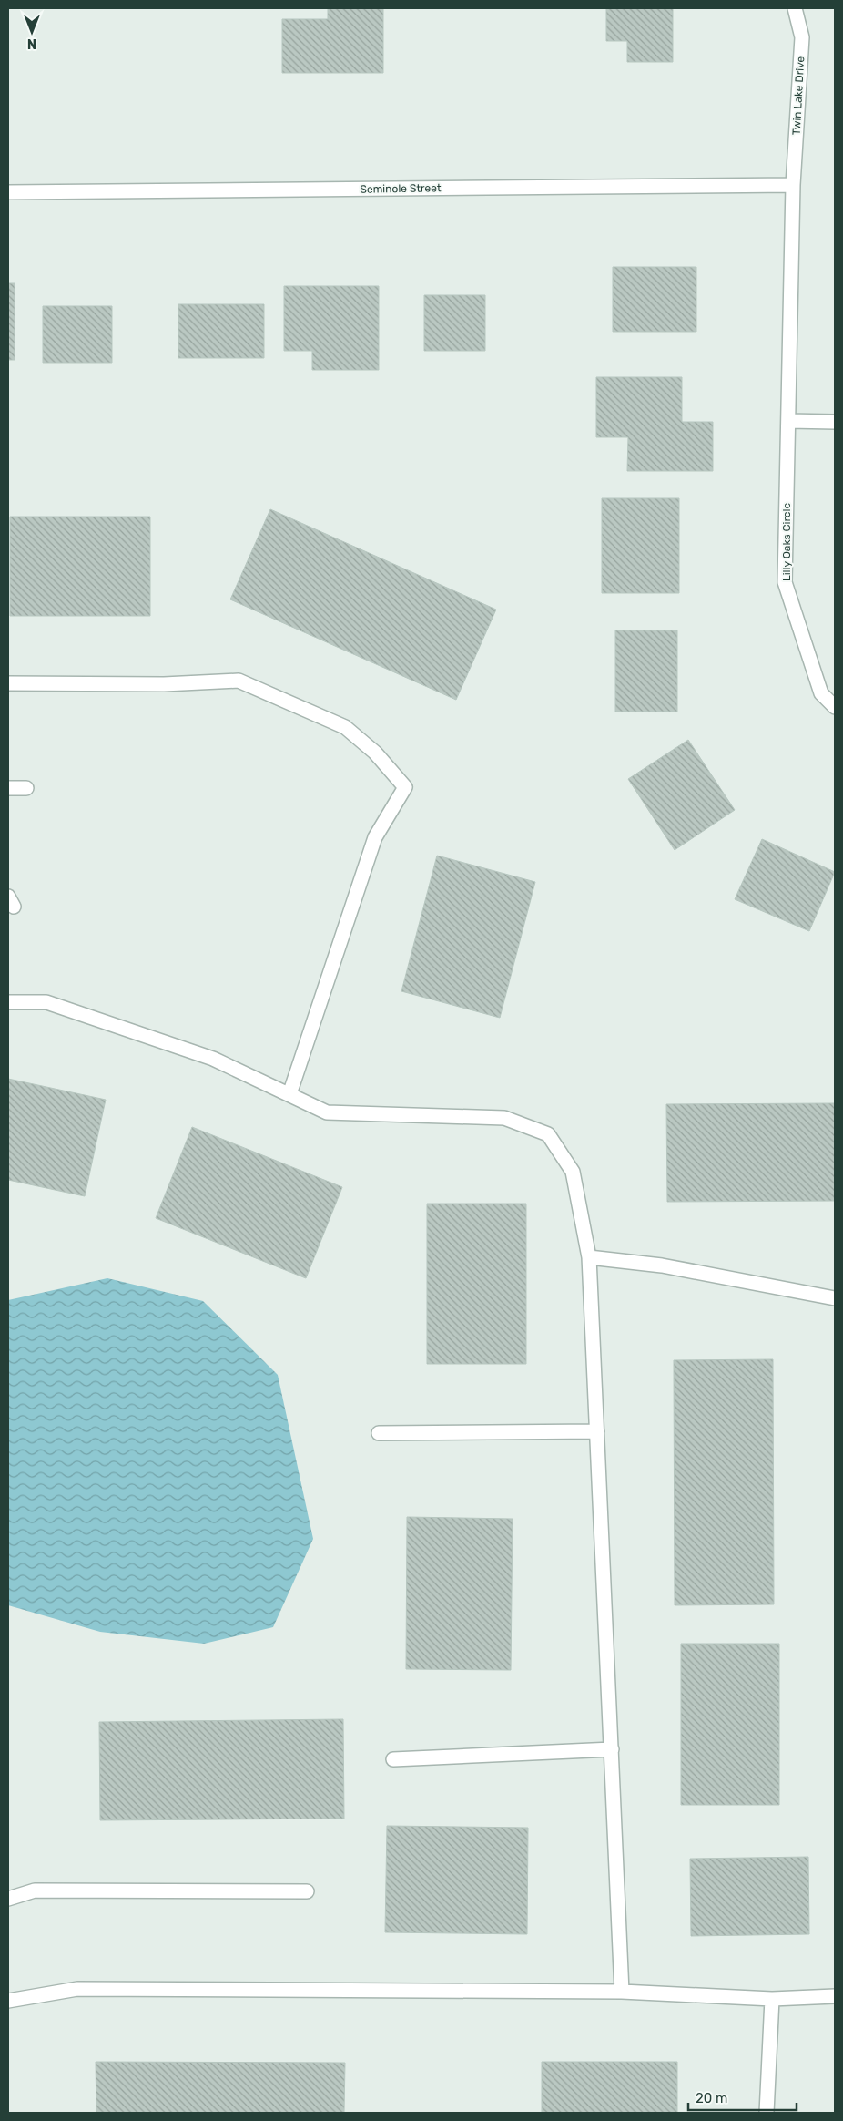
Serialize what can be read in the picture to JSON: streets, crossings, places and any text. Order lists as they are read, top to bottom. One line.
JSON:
{"streets":{"street":["Twin Lake Drive","Seminole Street","Lilly Oaks Circle"]},"crossings":[["Twin Lake Drive","Seminole Street"],["Twin Lake Drive","Lilly Oaks Circle"],["Seminole Street","Lilly Oaks Circle"]],"scale_bar":"20 m","north":"bottom"}
